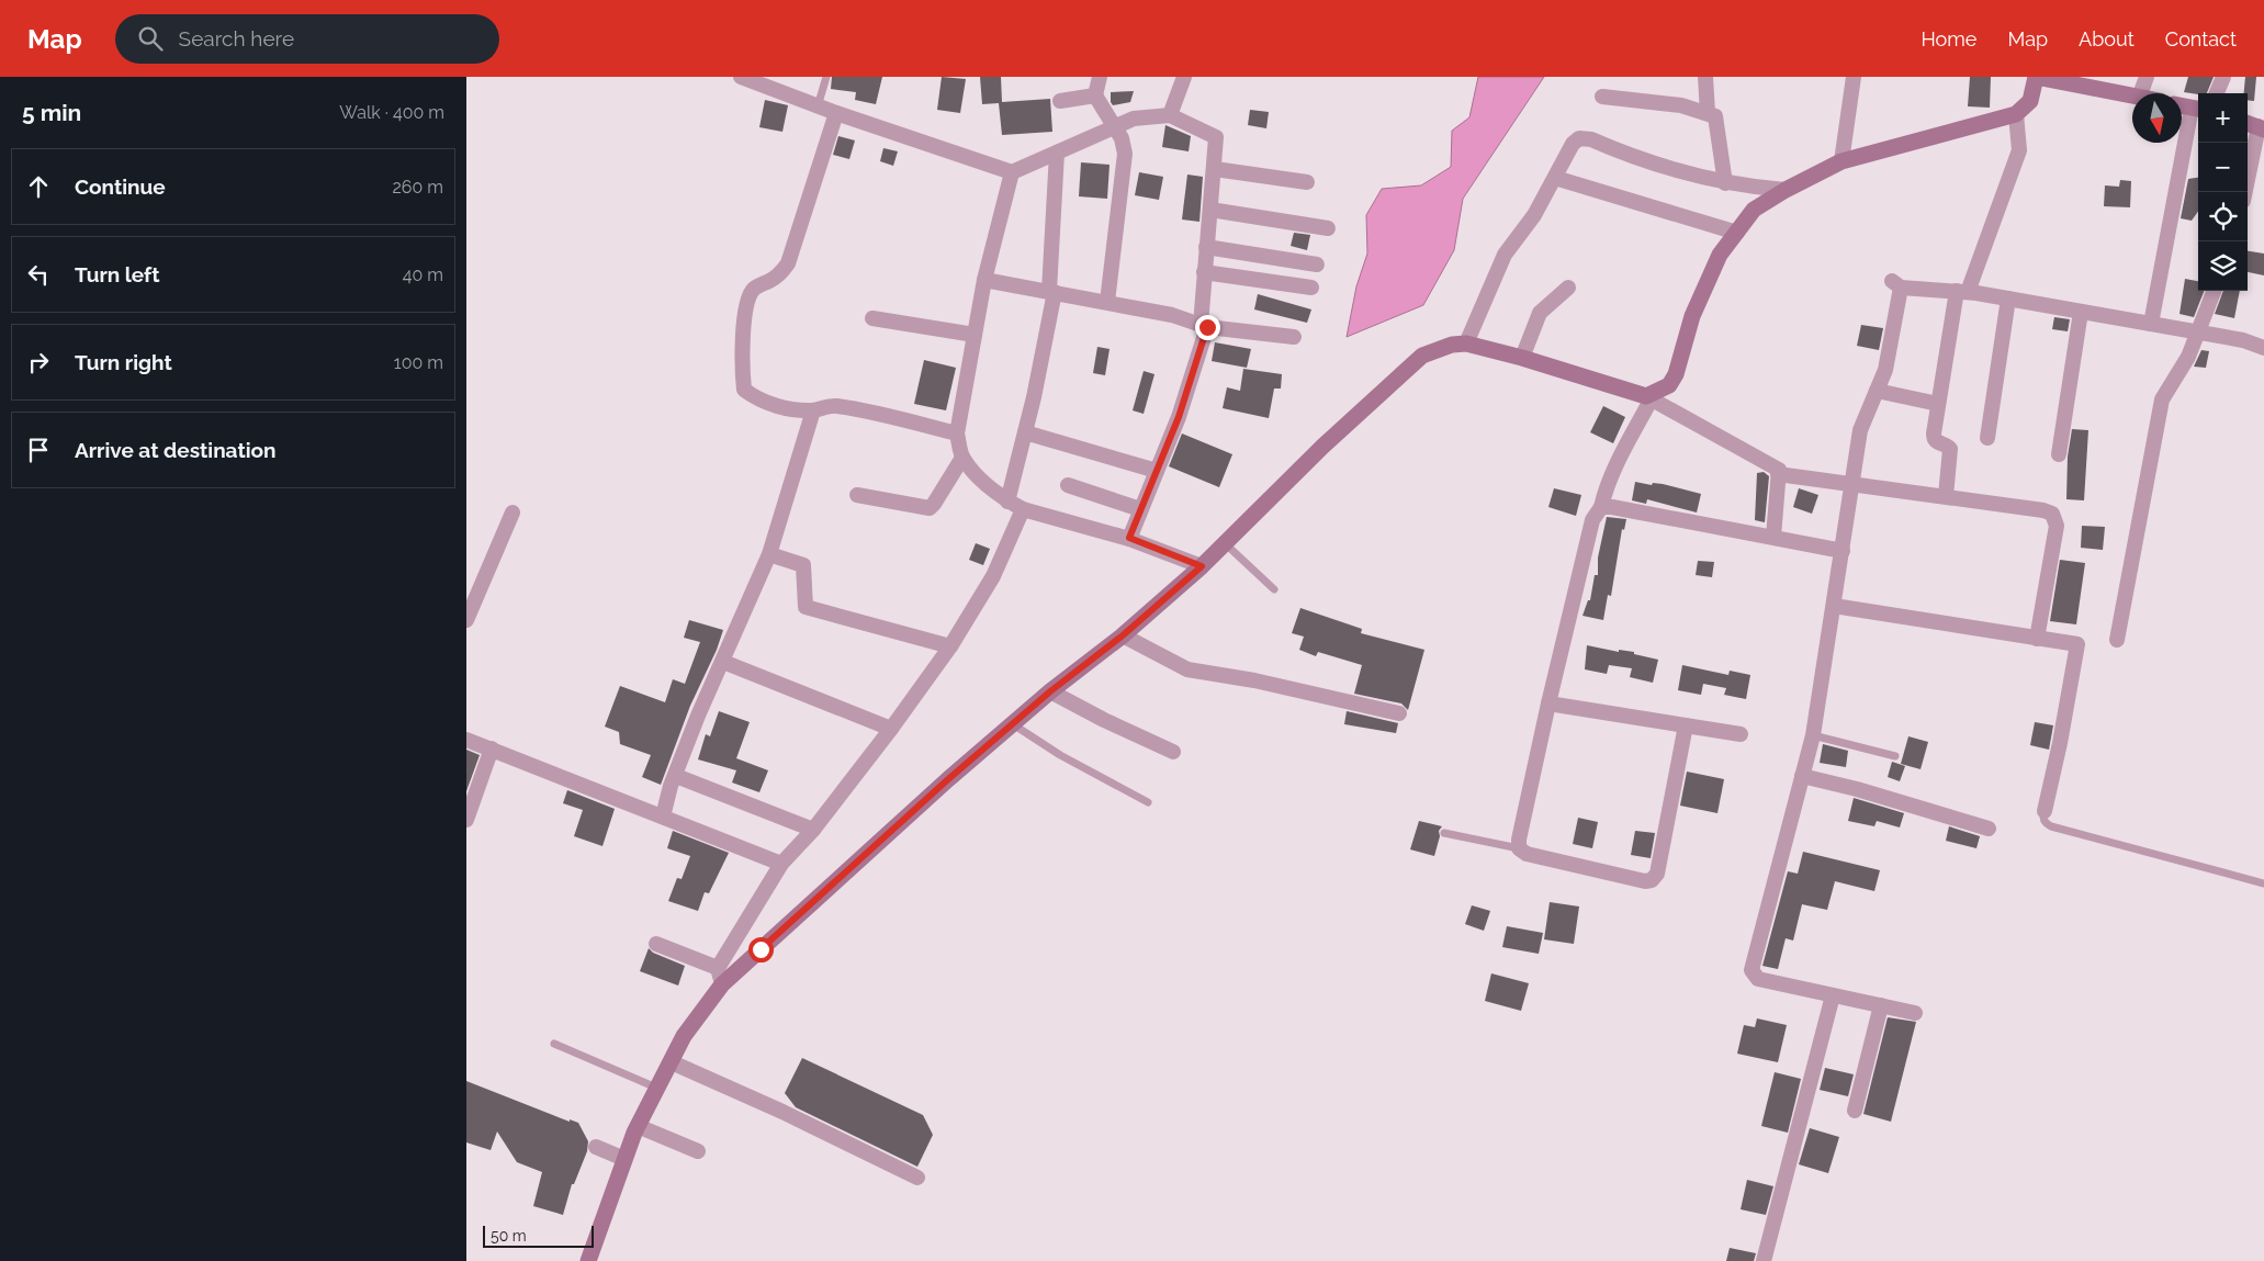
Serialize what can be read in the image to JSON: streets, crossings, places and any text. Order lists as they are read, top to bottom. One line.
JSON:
{"scale_bar":"50 m","north":"bottom","page":{"header":"Map","search":"Search here","nav":["Home","Map","About","Contact"],"heading":["5 min","Walk · 400 m"],"map_buttons":["+","−"],"list":[["Continue","260 m"],["Turn left","40 m"],["Turn right","100 m"],"Arrive at destination"],"scale":"50 m"}}
